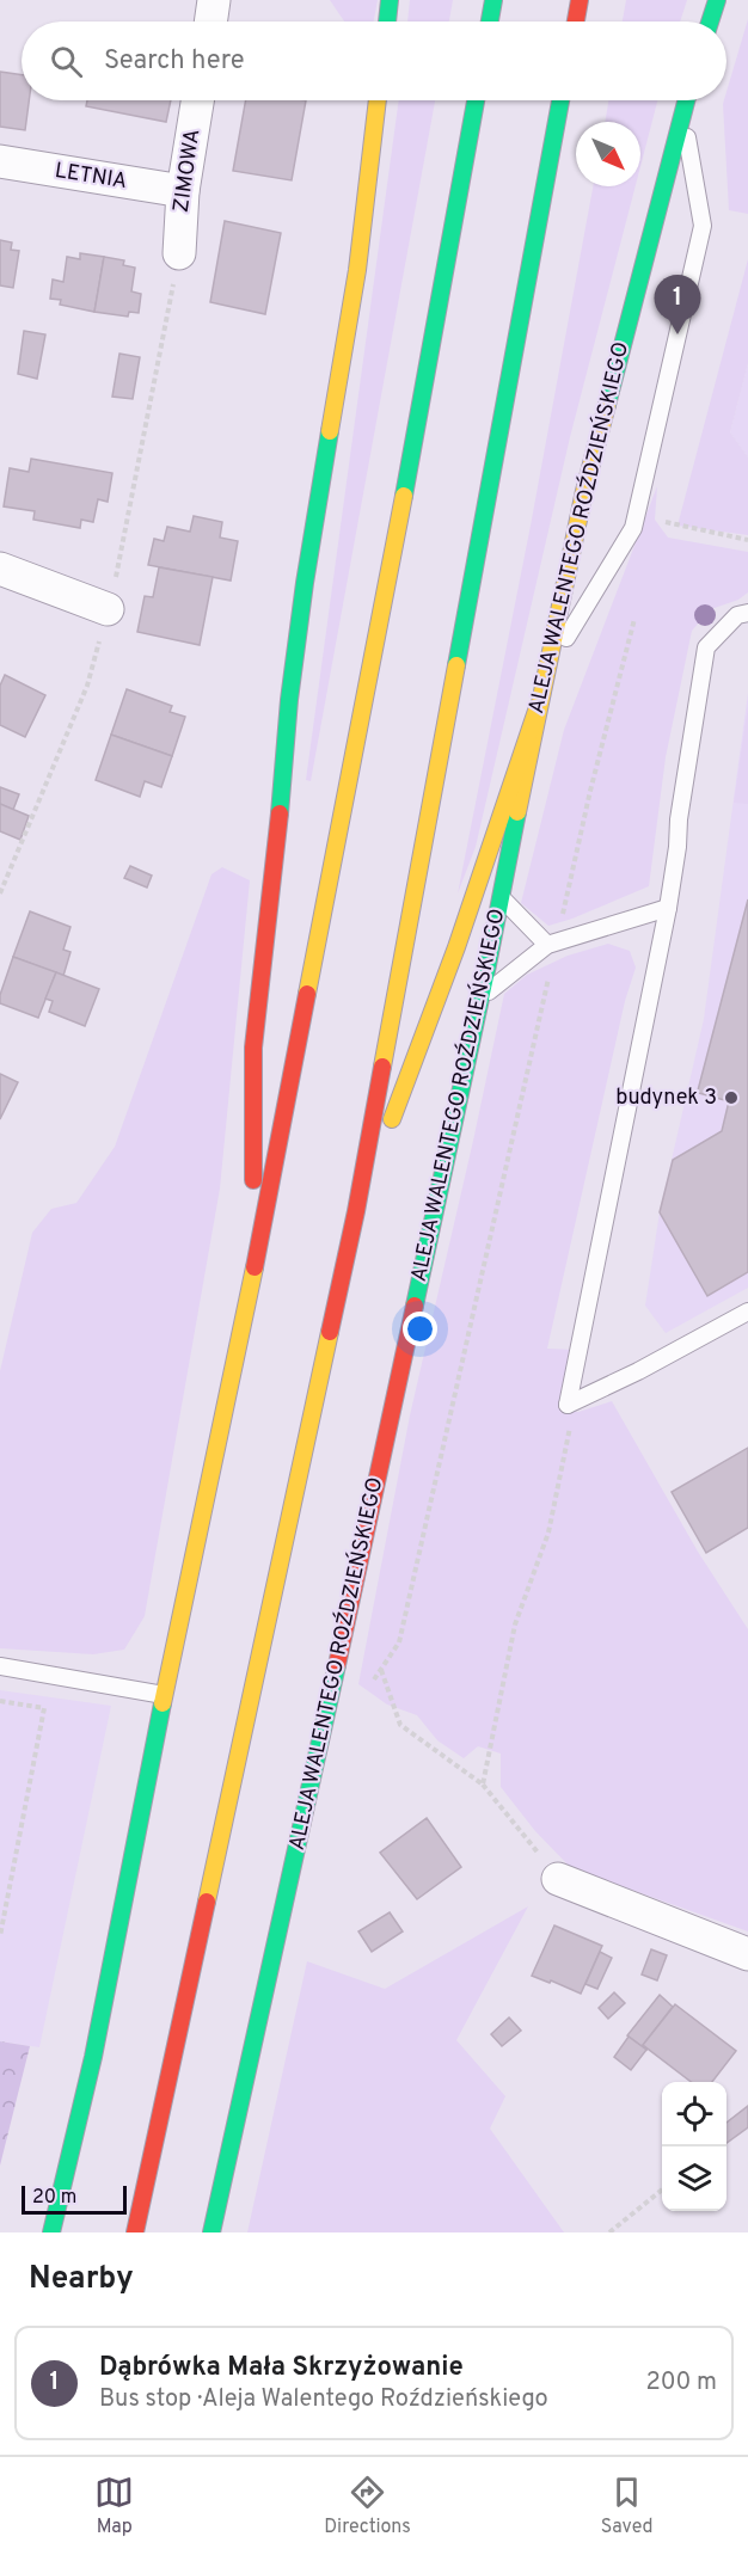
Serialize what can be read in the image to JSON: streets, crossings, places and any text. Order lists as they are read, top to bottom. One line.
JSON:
{"streets":{"main road":["ALEJA WALENTEGO ROŹDZIEŃSKIEGO"],"street":["ZIMOWA","LETNIA"]},"crossings":[["ZIMOWA","LETNIA"]],"places":["budynek 3"],"scale_bar":"20 m","north":"bottom right","page":{"search":"Search here","pins":"1","scale":"20 m","heading":"Nearby","list":[{"mark":"1","name":"Dąbrówka Mała Skrzyżowanie","note":"Bus stop · Aleja Walentego Roździeńskiego","value":"200 m"}],"nav":["Map","Directions","Saved"]}}
